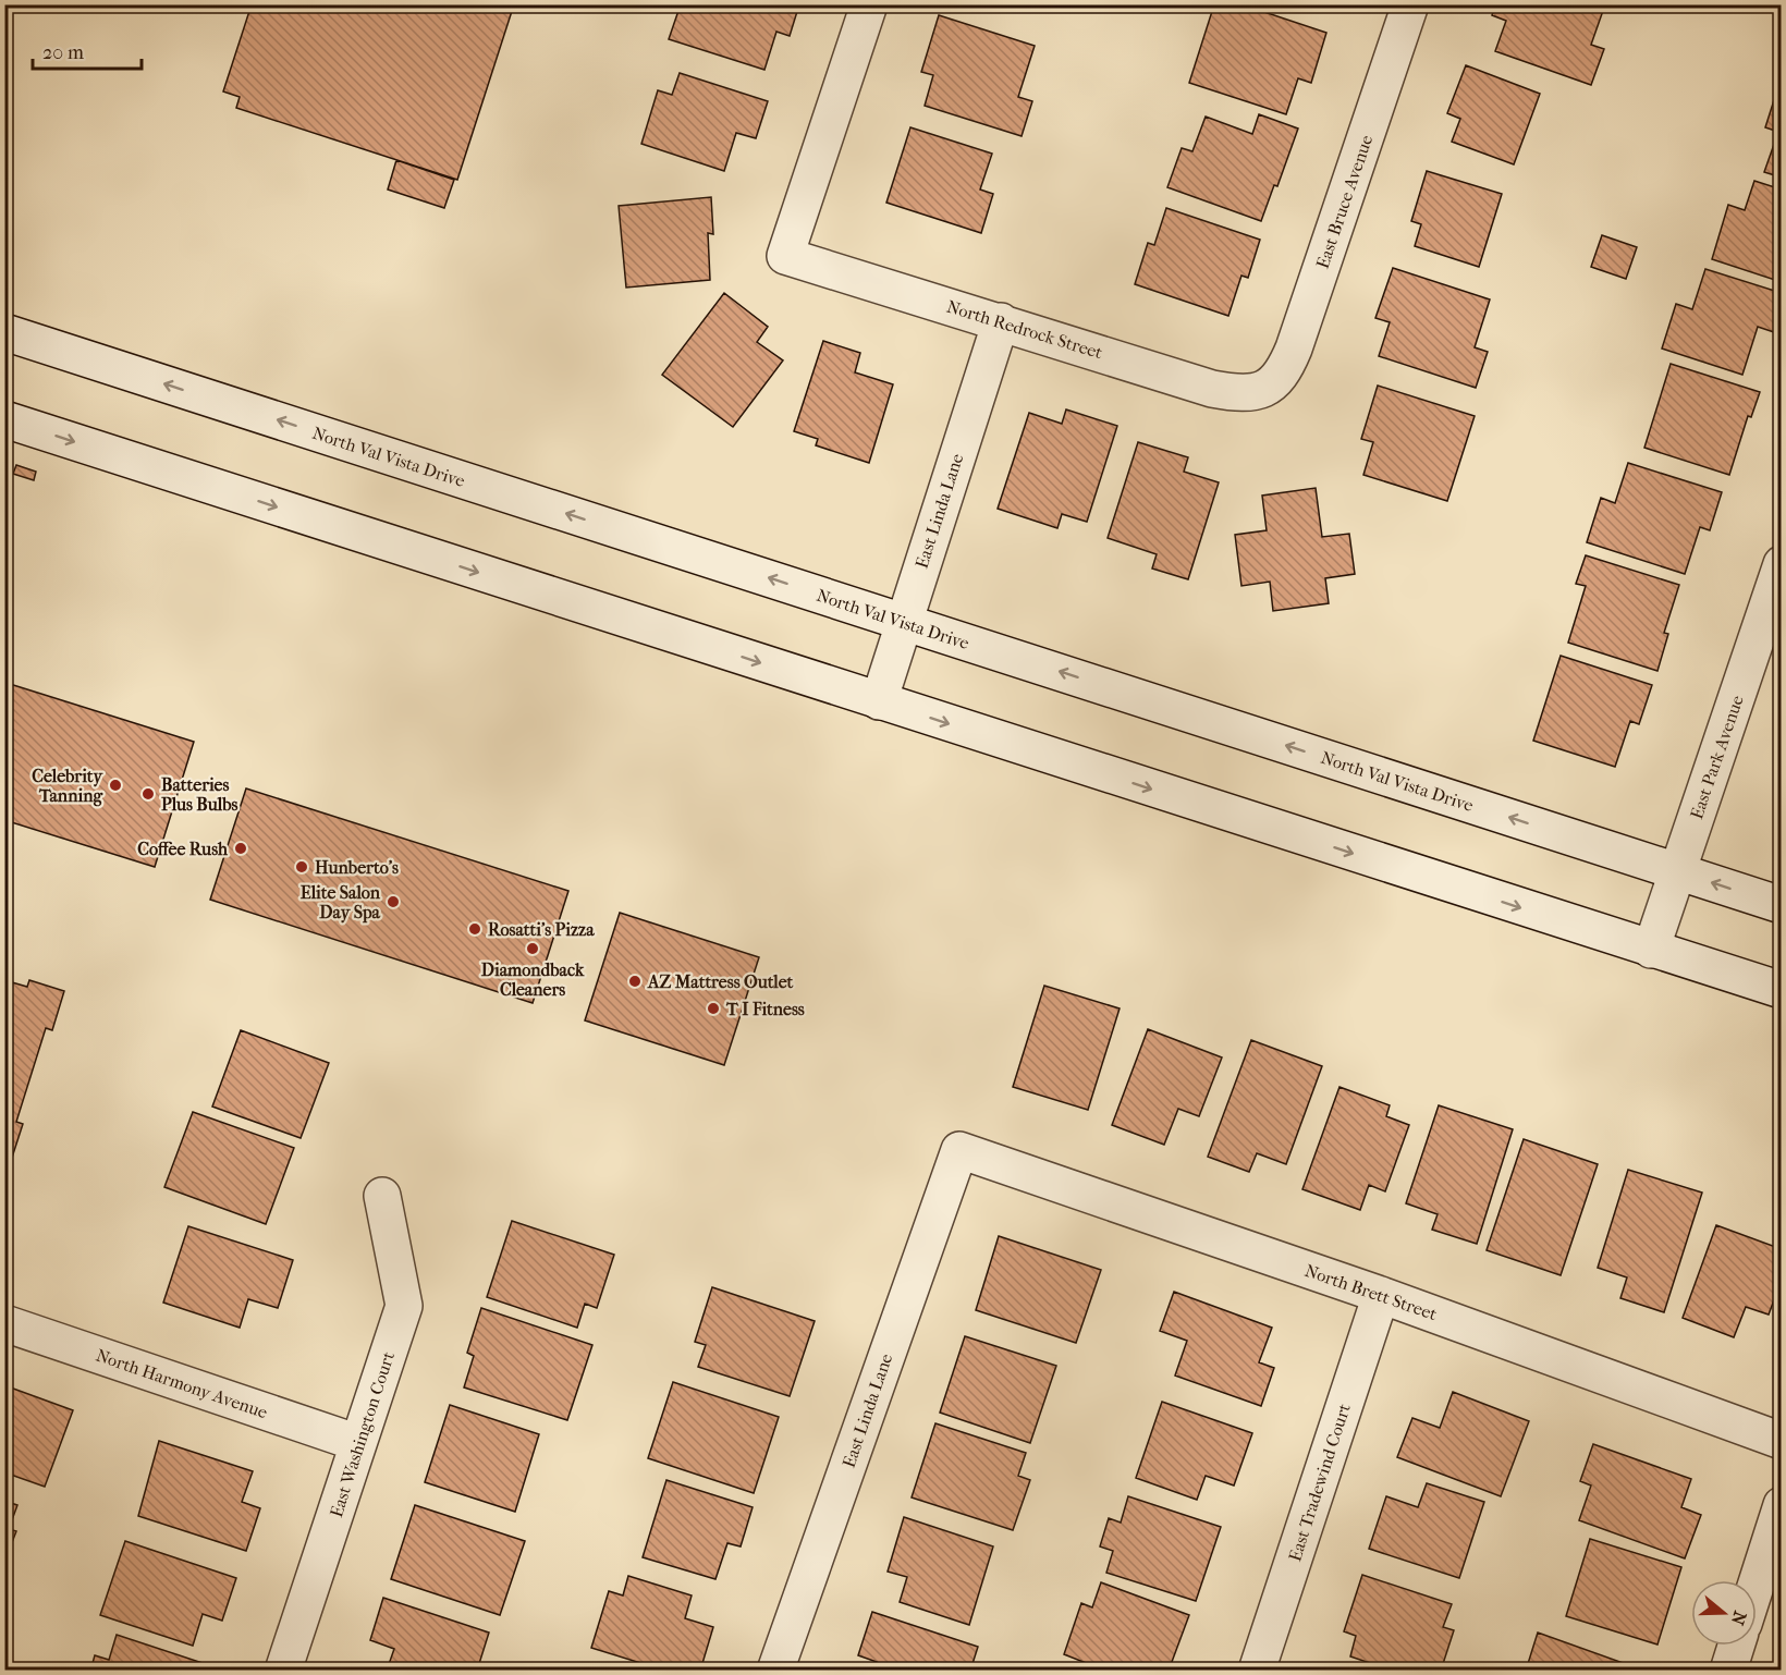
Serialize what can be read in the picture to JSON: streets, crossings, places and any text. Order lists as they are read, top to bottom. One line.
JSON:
{"streets":{"street":["East Bruce Avenue","North Redrock Street","North Val Vista Drive","East Linda Lane","East Park Avenue","North Brett Street","North Harmony Avenue","East Washington Court","East Tradewind Court"]},"crossings":[["East Bruce Avenue","North Redrock Street"],["North Redrock Street","East Linda Lane"],["North Val Vista Drive","East Linda Lane"],["North Val Vista Drive","East Park Avenue"],["East Linda Lane","North Brett Street"],["North Brett Street","East Tradewind Court"],["North Harmony Avenue","East Washington Court"]],"places":["Celebrity Tanning","Batteries Plus Bulbs","Coffee Rush","Hunberto's","Elite Salon Day Spa","Rosatti's Pizza","Diamondback Cleaners","AZ Mattress Outlet","T I Fitness"],"scale_bar":"20 m","north":"right"}
